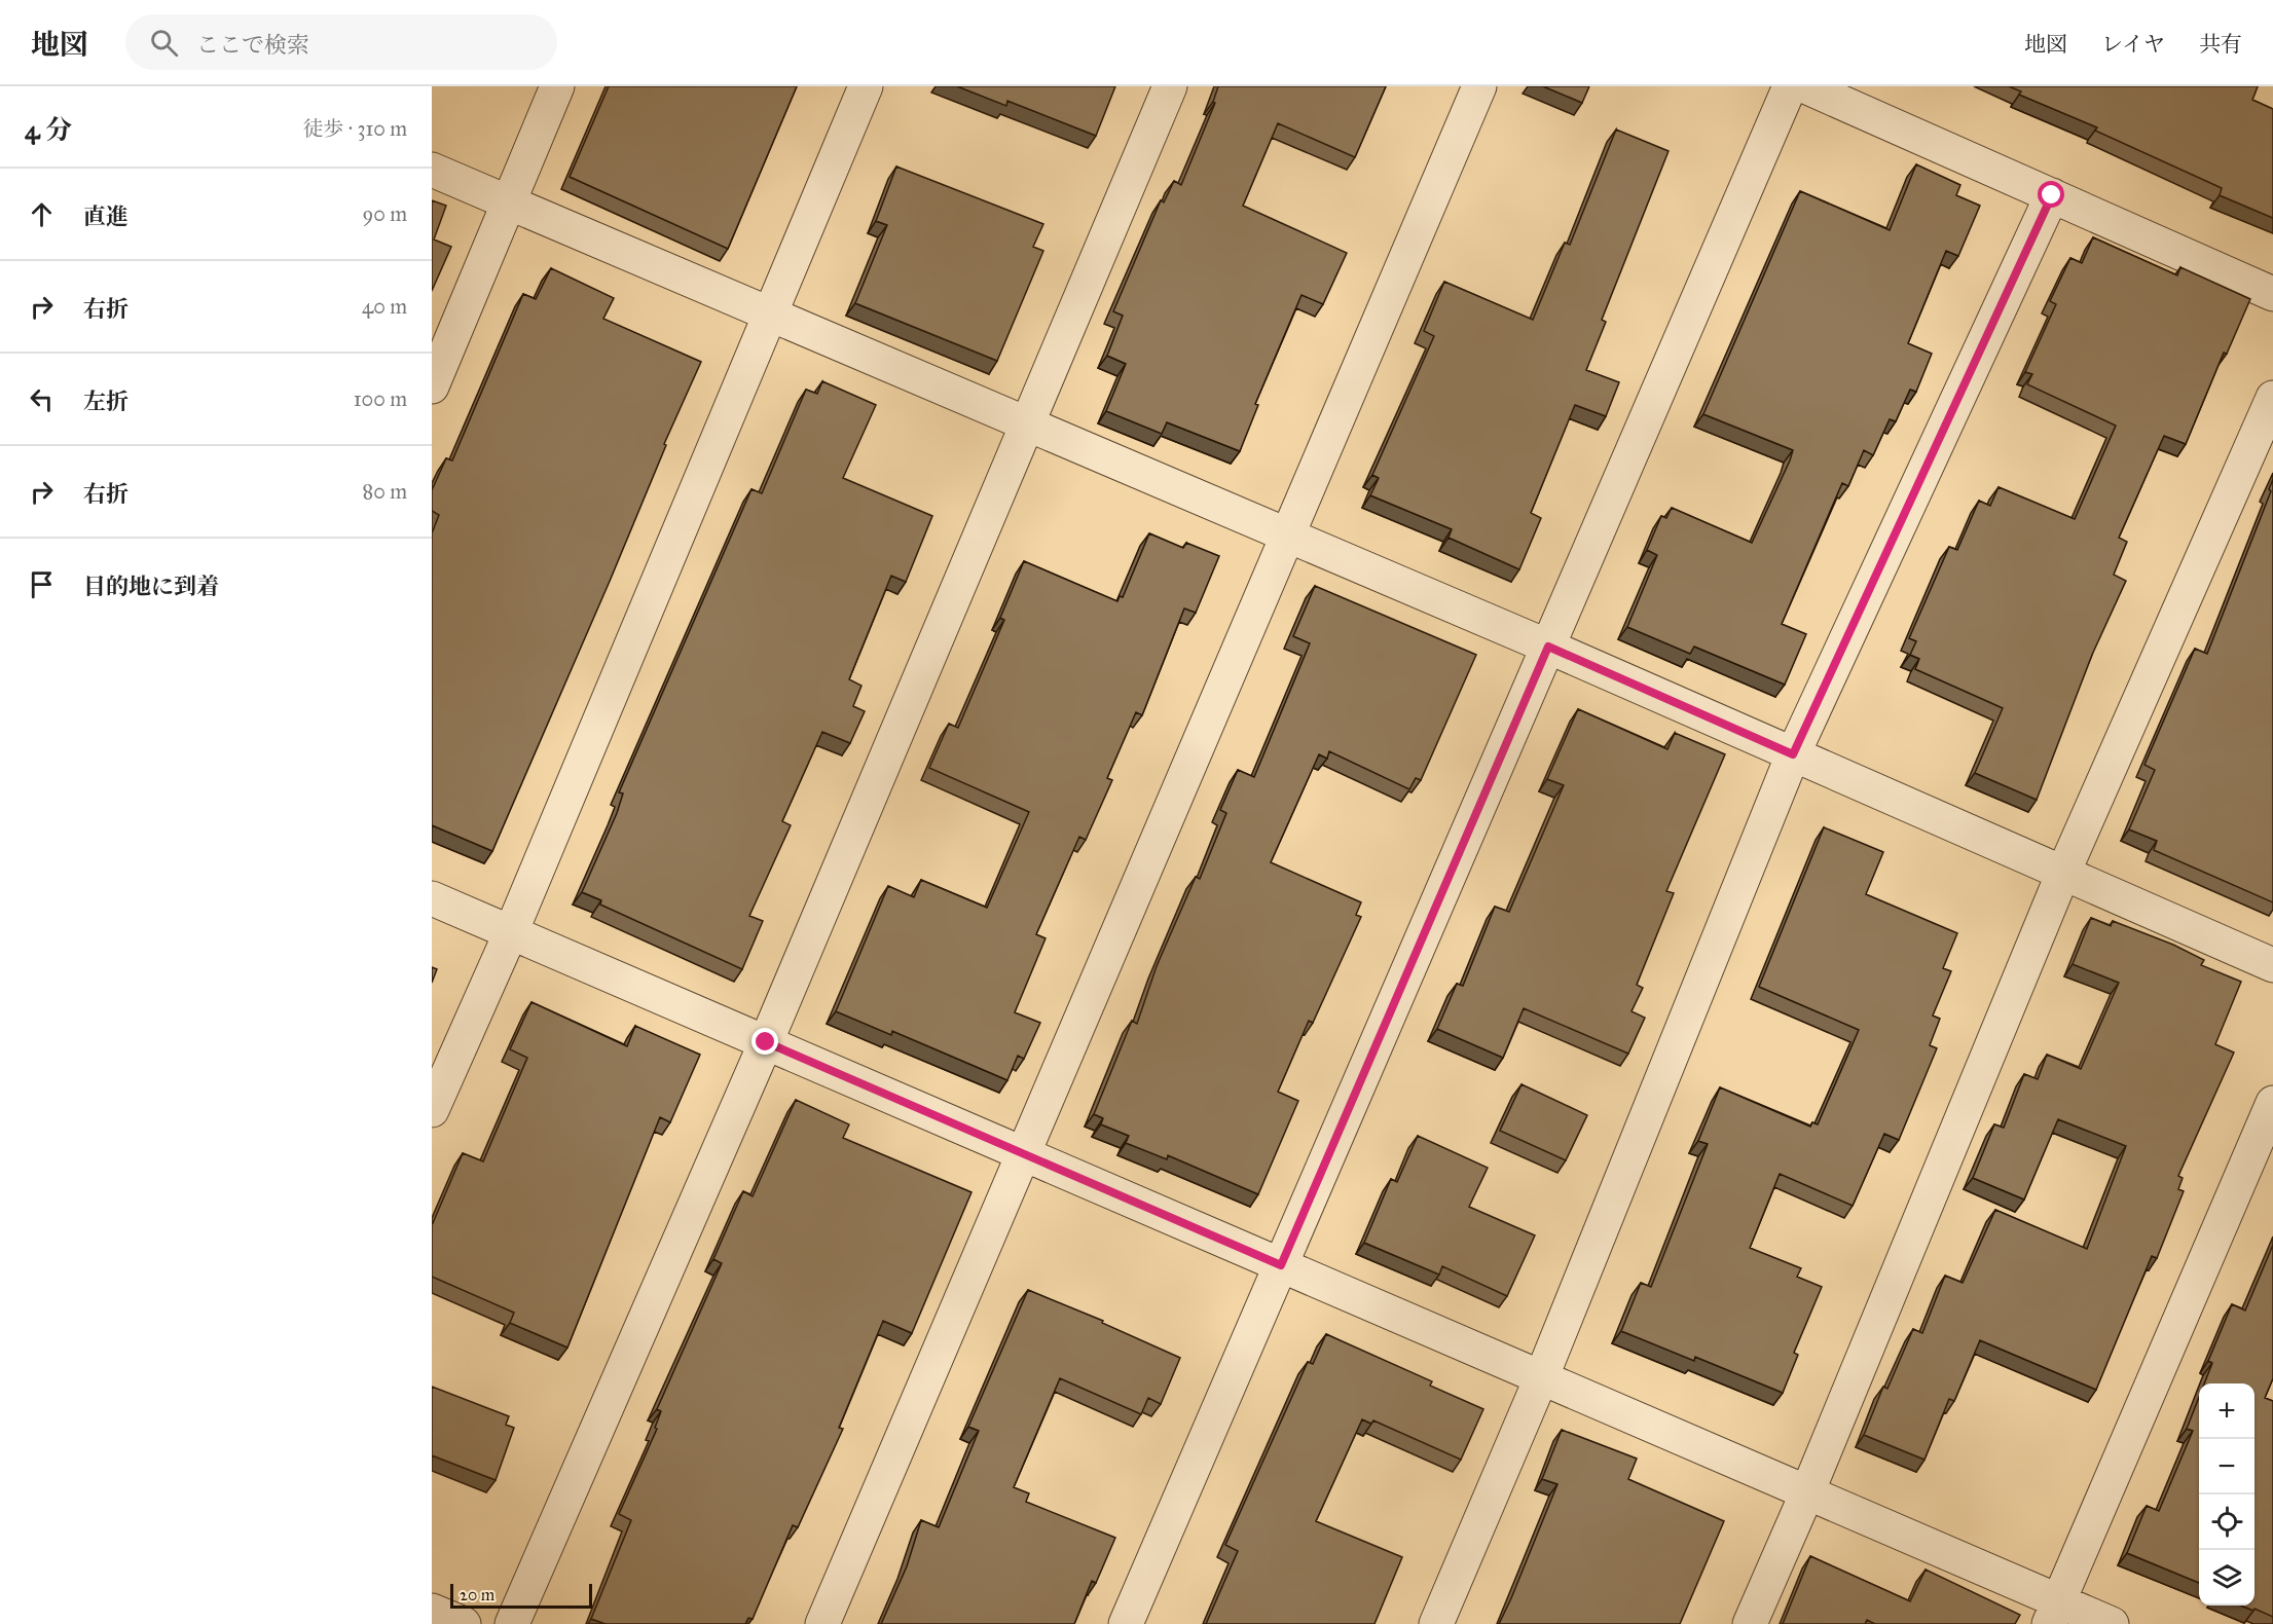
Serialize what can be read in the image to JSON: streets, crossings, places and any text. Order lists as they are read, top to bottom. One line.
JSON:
{"scale_bar":"20 m","page":{"header":"地図","search":"ここで検索","nav":["地図","レイヤ","共有"],"heading":["4 分","徒歩 · 310 m"],"list":[["直進","90 m"],["右折","40 m"],["左折","100 m"],["右折","80 m"],"目的地に到着"],"map_buttons":["+","−"],"scale":"20 m"}}
